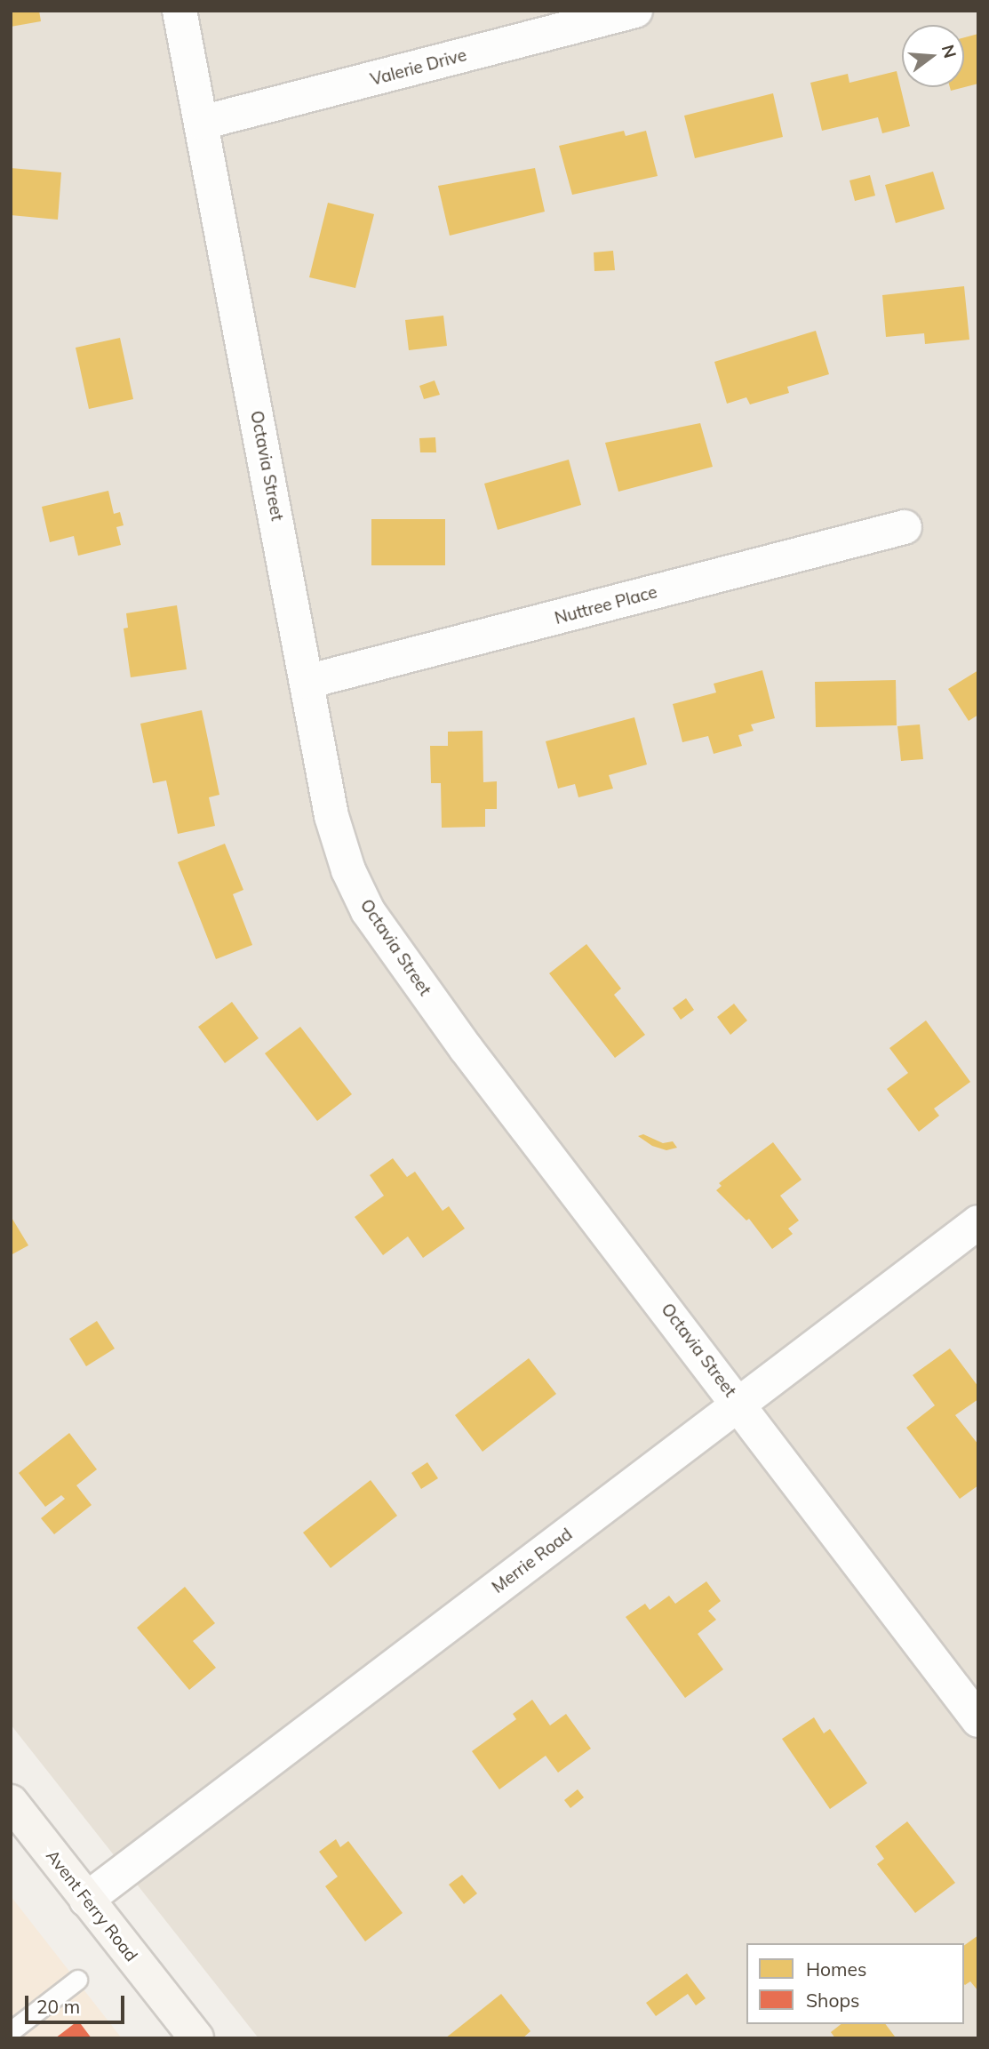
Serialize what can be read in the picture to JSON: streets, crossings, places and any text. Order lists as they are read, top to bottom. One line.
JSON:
{"streets":{"main road":["Avent Ferry Road"],"street":["Valerie Drive","Octavia Street","Nuttree Place","Merrie Road"]},"crossings":[["Valerie Drive","Octavia Street"],["Octavia Street","Nuttree Place"],["Octavia Street","Merrie Road"],["Merrie Road","Avent Ferry Road"]],"legend":["Homes","Shops"],"scale_bar":"20 m","north":"right"}
